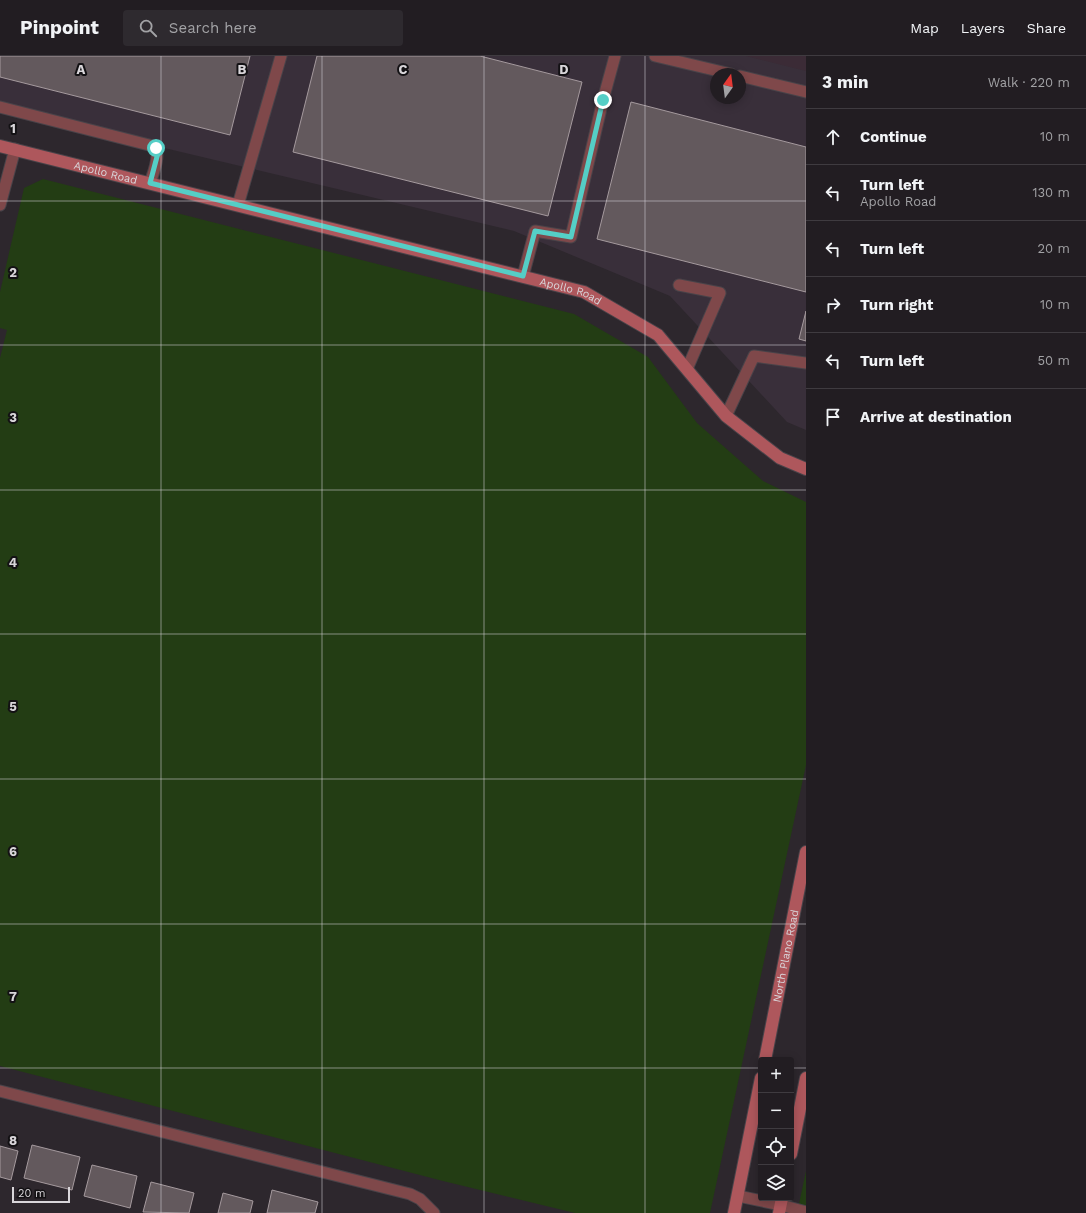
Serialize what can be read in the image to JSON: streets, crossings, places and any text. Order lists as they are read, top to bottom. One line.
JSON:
{"streets":{"street":["Apollo Road","North Plano Road"]},"scale_bar":"20 m","north":"top","page":{"header":"Pinpoint","search":"Search here","nav":["Map","Layers","Share"],"heading":["3 min","Walk · 220 m"],"list":[["Continue","10 m"],["Turn left","Apollo Road","130 m"],["Turn left","20 m"],["Turn right","10 m"],["Turn left","50 m"],"Arrive at destination"],"map_buttons":["+","−"],"scale":"20 m"},"grid":{"columns":["A","B","C","D"],"rows":["1","2","3","4","5","6","7","8"]}}
